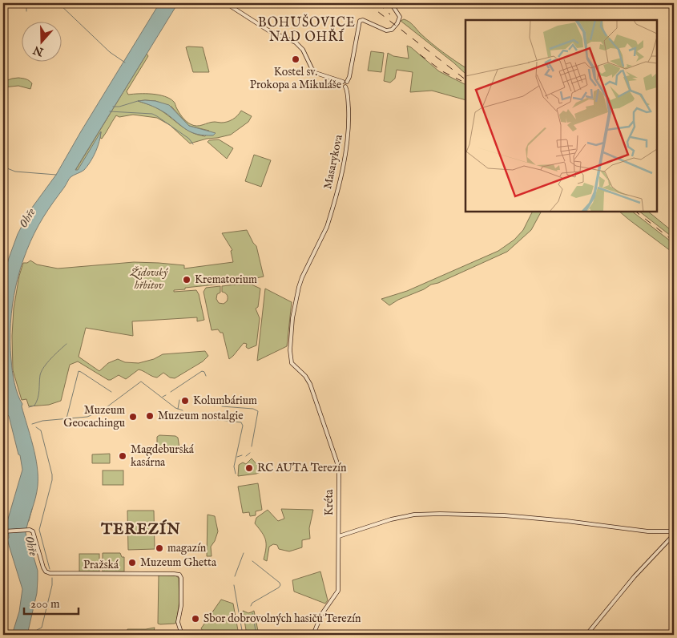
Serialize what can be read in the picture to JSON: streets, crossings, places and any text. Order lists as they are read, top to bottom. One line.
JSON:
{"streets":{"street":["Masarykova","Kréta","Pražská"]},"crossings":[["Masarykova","Kréta"]],"districts":["BOHUŠOVICE NAD OHŘÍ","TEREZÍN"],"water":["Ohře"],"parks":["Židovský hřbitov"],"places":["Kostel sv. Prokopa a Mikuláše","Krematorium","Kolumbárium","Muzeum nostalgie","Muzeum Geocachingu","Magdeburská kasárna","RC AUTA Terezín","magazín","Muzeum Ghetta","Sbor dobrovolných hasičů Terezín"],"scale_bar":"200 m","north":"bottom"}
